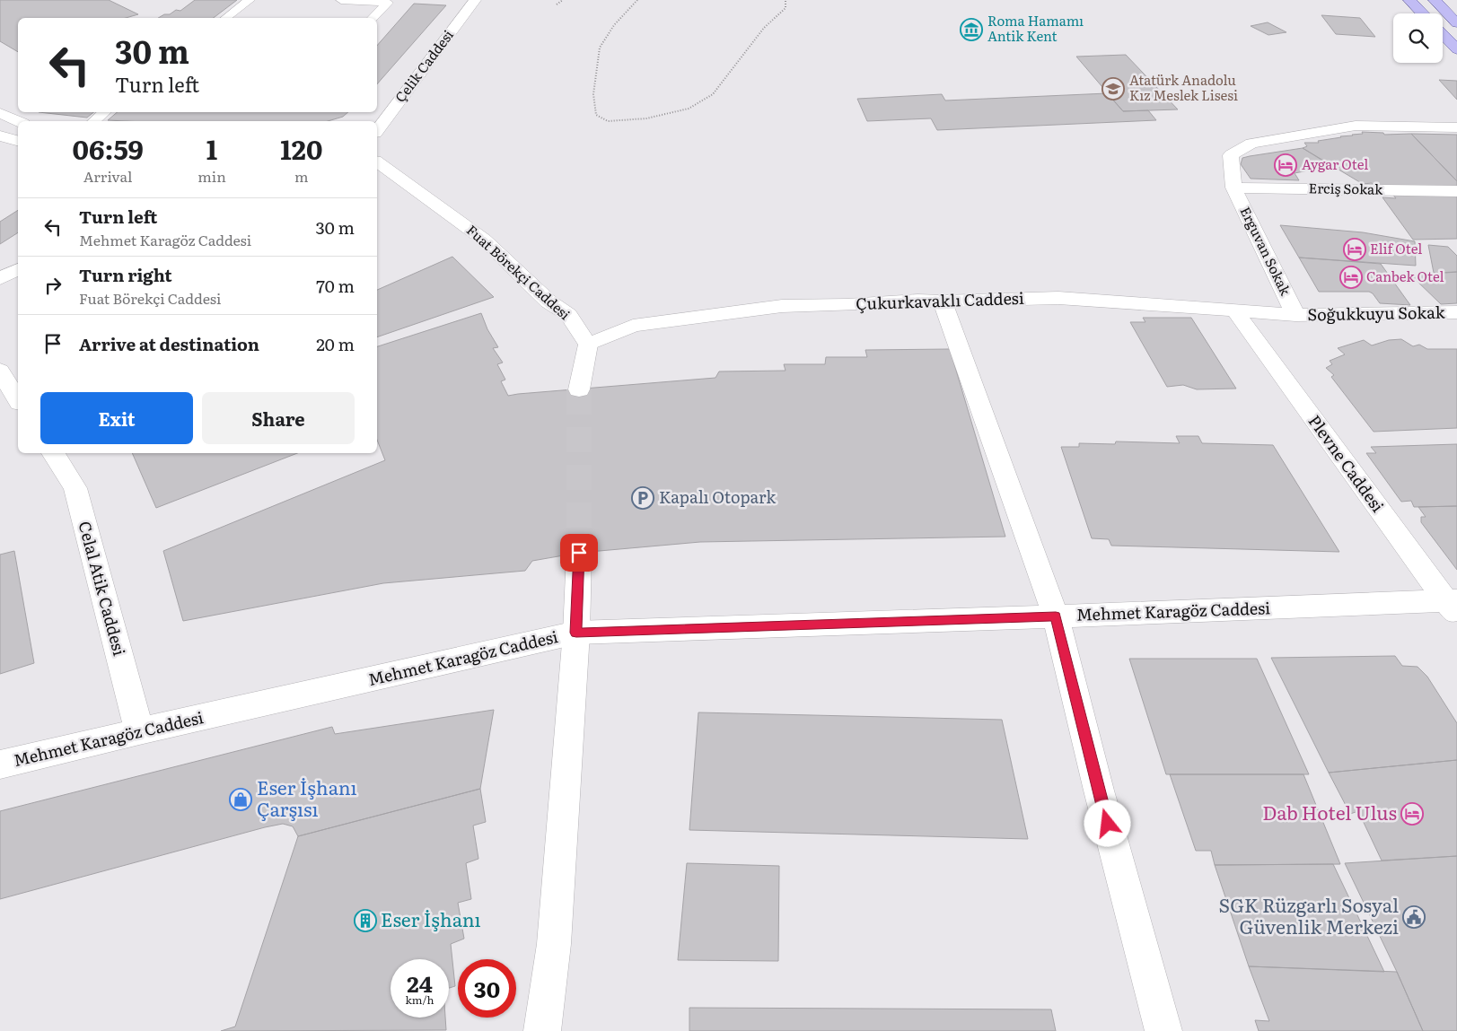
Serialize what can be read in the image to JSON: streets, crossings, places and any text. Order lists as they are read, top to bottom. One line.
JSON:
{"streets":{"street":["Çelik Caddesi","Erciş Sokak","Erguvan Sokak","Fuat Börekçi Caddesi","Çukurkavaklı Caddesi","Soğukkuyu Sokak","Plevne Caddesi","Celal Atik Caddesi","Mehmet Karagöz Caddesi"]},"crossings":[["Erciş Sokak","Erguvan Sokak"],["Erguvan Sokak","Çukurkavaklı Caddesi"],["Erguvan Sokak","Soğukkuyu Sokak"],["Fuat Börekçi Caddesi","Çukurkavaklı Caddesi"],["Çukurkavaklı Caddesi","Soğukkuyu Sokak"],["Çukurkavaklı Caddesi","Plevne Caddesi"],["Plevne Caddesi","Mehmet Karagöz Caddesi"],["Celal Atik Caddesi","Mehmet Karagöz Caddesi"]],"places":{"museum":["Roma Hamamı Antik Kent"],"school or university":["Atatürk Anadolu Kız Meslek Lisesi"],"hotel":["Aygar Otel","Elif Otel","Canbek Otel","Dab Hotel Ulus"],"parking":["Kapalı Otopark"],"shop":["Eser İşhanı Çarşısı"],"public building":["SGK Rüzgarlı Sosyal Güvenlik Merkezi"],"building":["Eser İşhanı"]},"page":{"turn":["30 m","Turn left"],"eta":["06:59","Arrival","1","min","120","m"],"list":[{"name":"Turn left","note":"Mehmet Karagöz Caddesi","value":"30 m"},{"name":"Turn right","note":"Fuat Börekçi Caddesi","value":"70 m"},{"name":"Arrive at destination","value":"20 m"}],"buttons":["Exit","Share"],"speed":"24 km/h","limit":"30"}}
